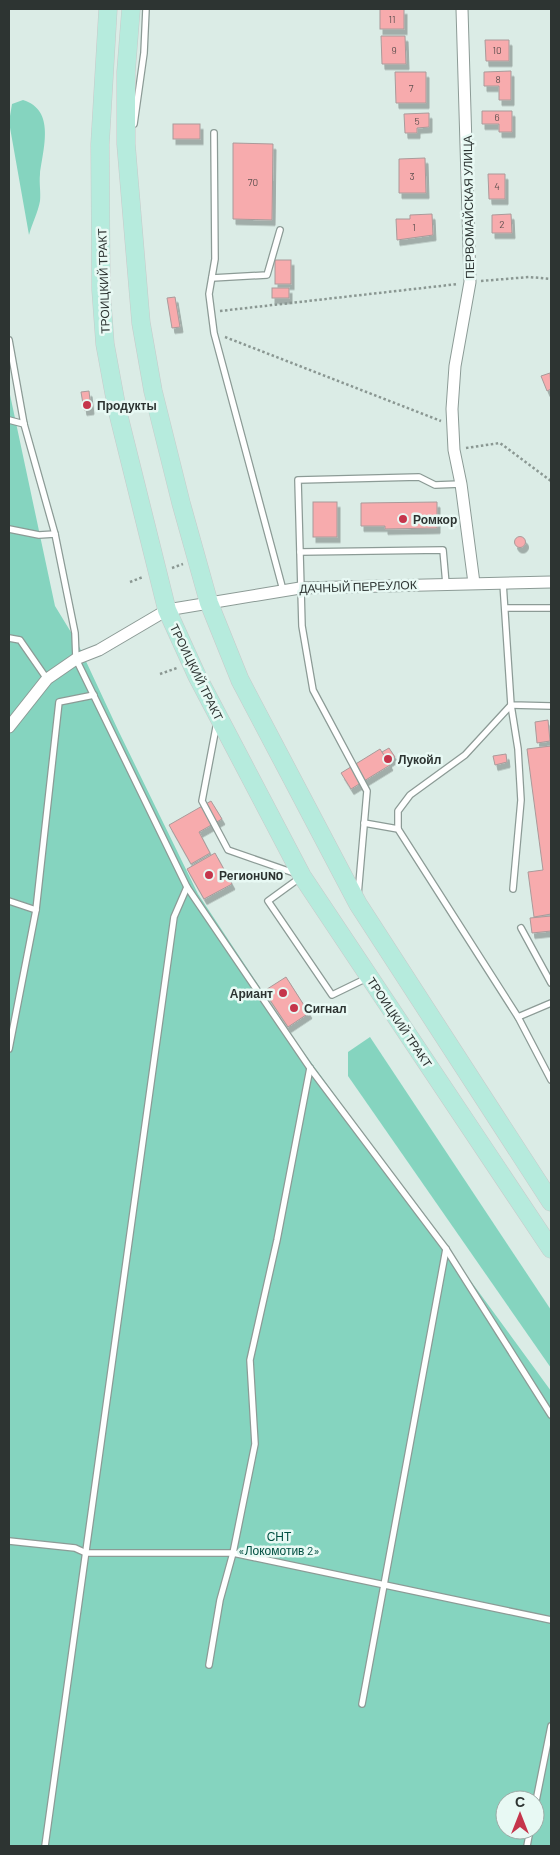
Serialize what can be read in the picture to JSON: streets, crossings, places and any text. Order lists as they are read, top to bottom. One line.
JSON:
{"streets":{"main road":["ТРОИЦКИЙ ТРАКТ"],"street":["ПЕРВОМАЙСКАЯ УЛИЦА","ДАЧНЫЙ ПЕРЕУЛОК"]},"crossings":[["ПЕРВОМАЙСКАЯ УЛИЦА","ДАЧНЫЙ ПЕРЕУЛОК"],["ТРОИЦКИЙ ТРАКТ","ДАЧНЫЙ ПЕРЕУЛОК"]],"parks":["СНТ «Локомотив 2»"],"places":["Продукты","Ромкор","Лукойл","РегионUNO","Ариант","Сигнал"],"house_numbers":["11","9","10","8","7","6","5","3","70","4","2","1"],"north":"top"}
